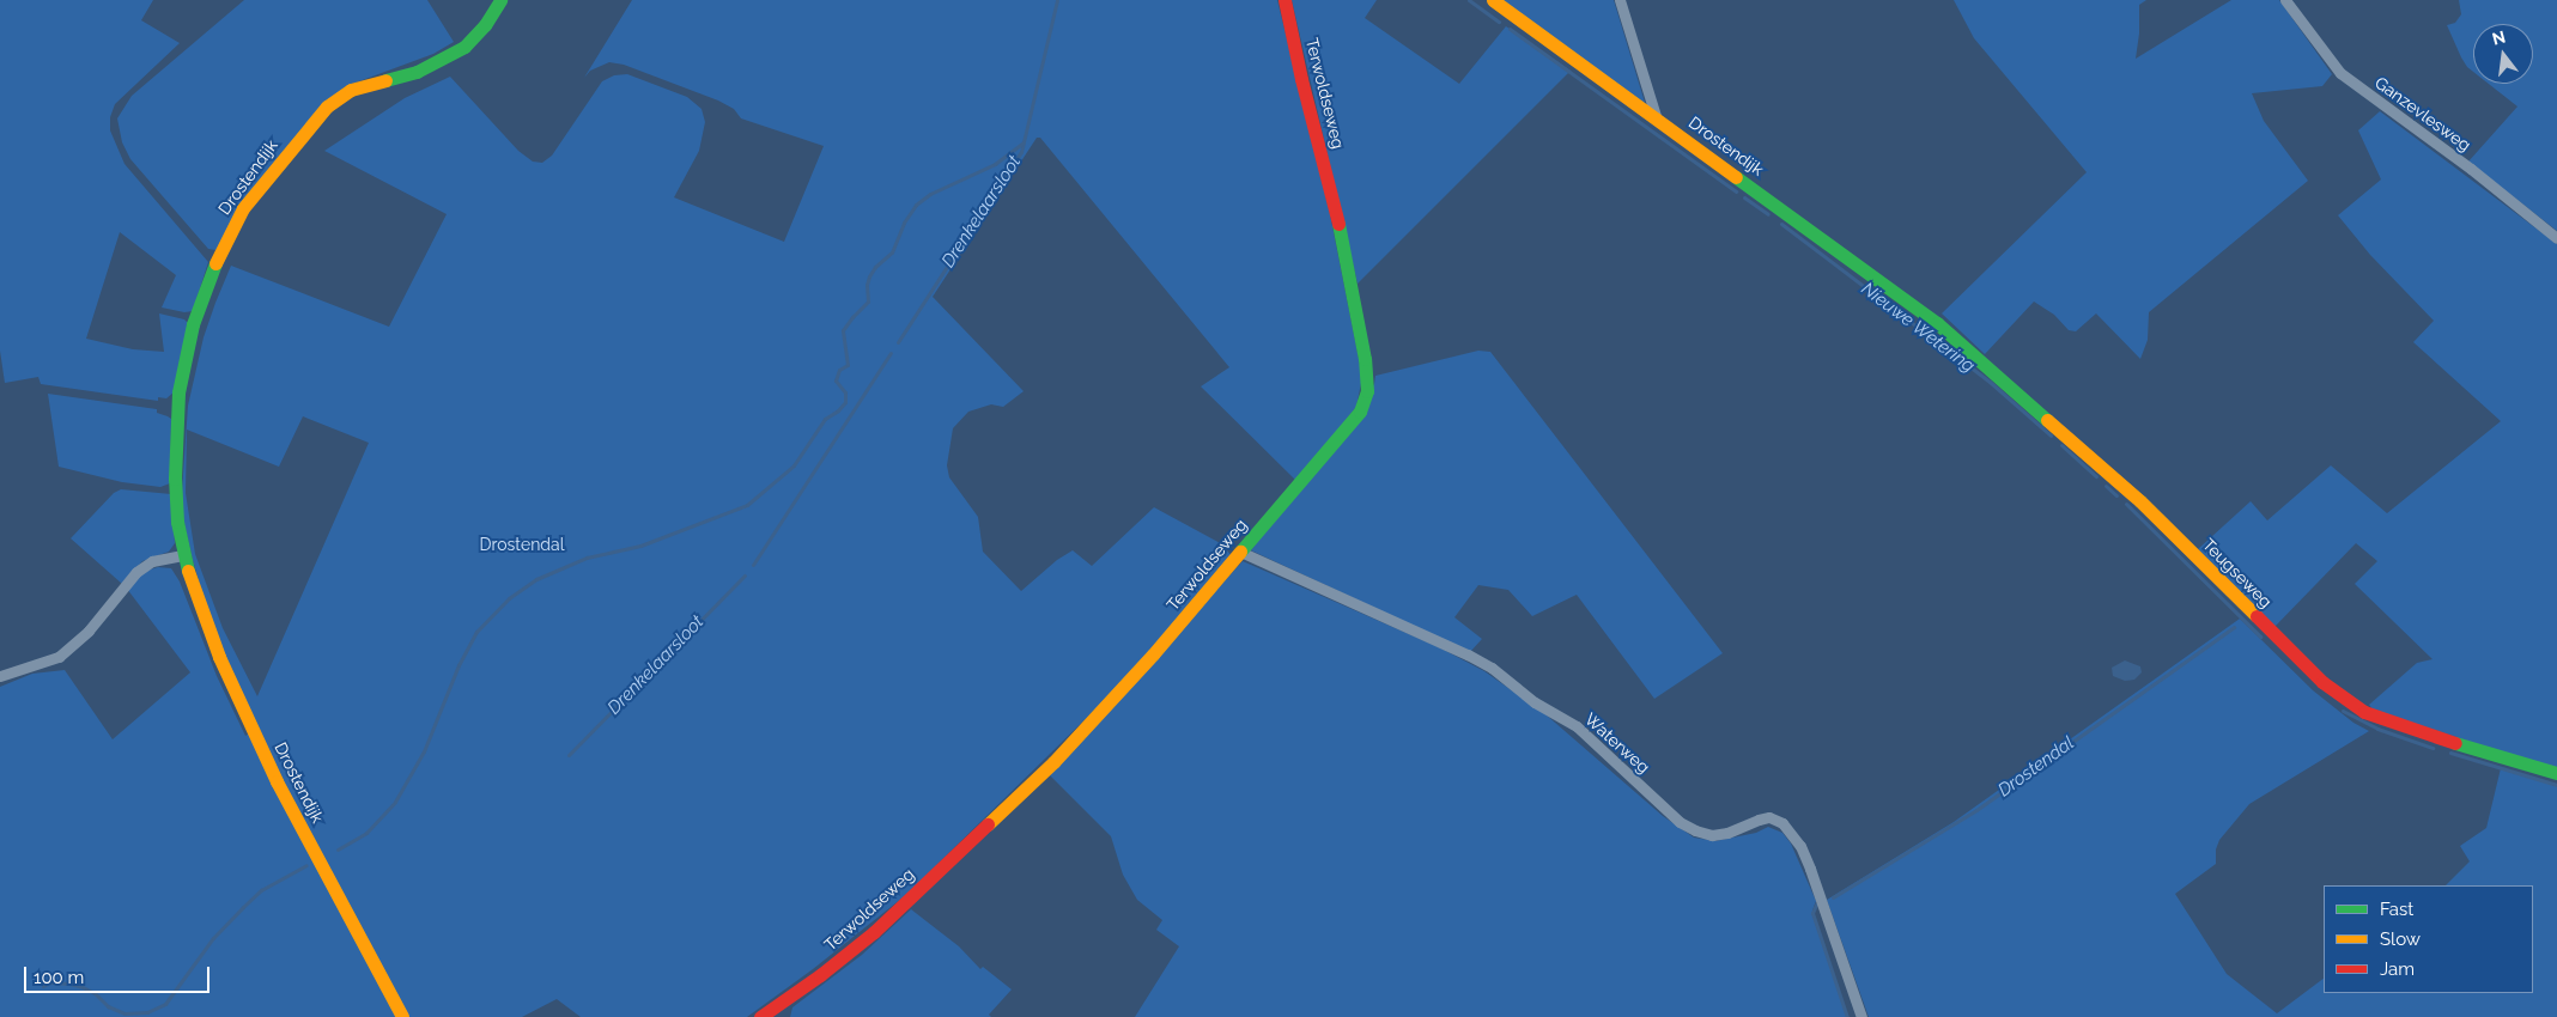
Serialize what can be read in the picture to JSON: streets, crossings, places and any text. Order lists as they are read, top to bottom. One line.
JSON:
{"streets":{"street":["Terwoldseweg","Ganzevlesweg","Drostendijk","Teugseweg","Waterweg"]},"crossings":[["Terwoldseweg","Waterweg"],["Drostendijk","Teugseweg"]],"water":["Drenkelaarsloot","Nieuwe Wetering","Drostendal"],"parks":["Drostendal"],"legend":["Fast","Slow","Jam"],"scale_bar":"100 m","north":"top"}
